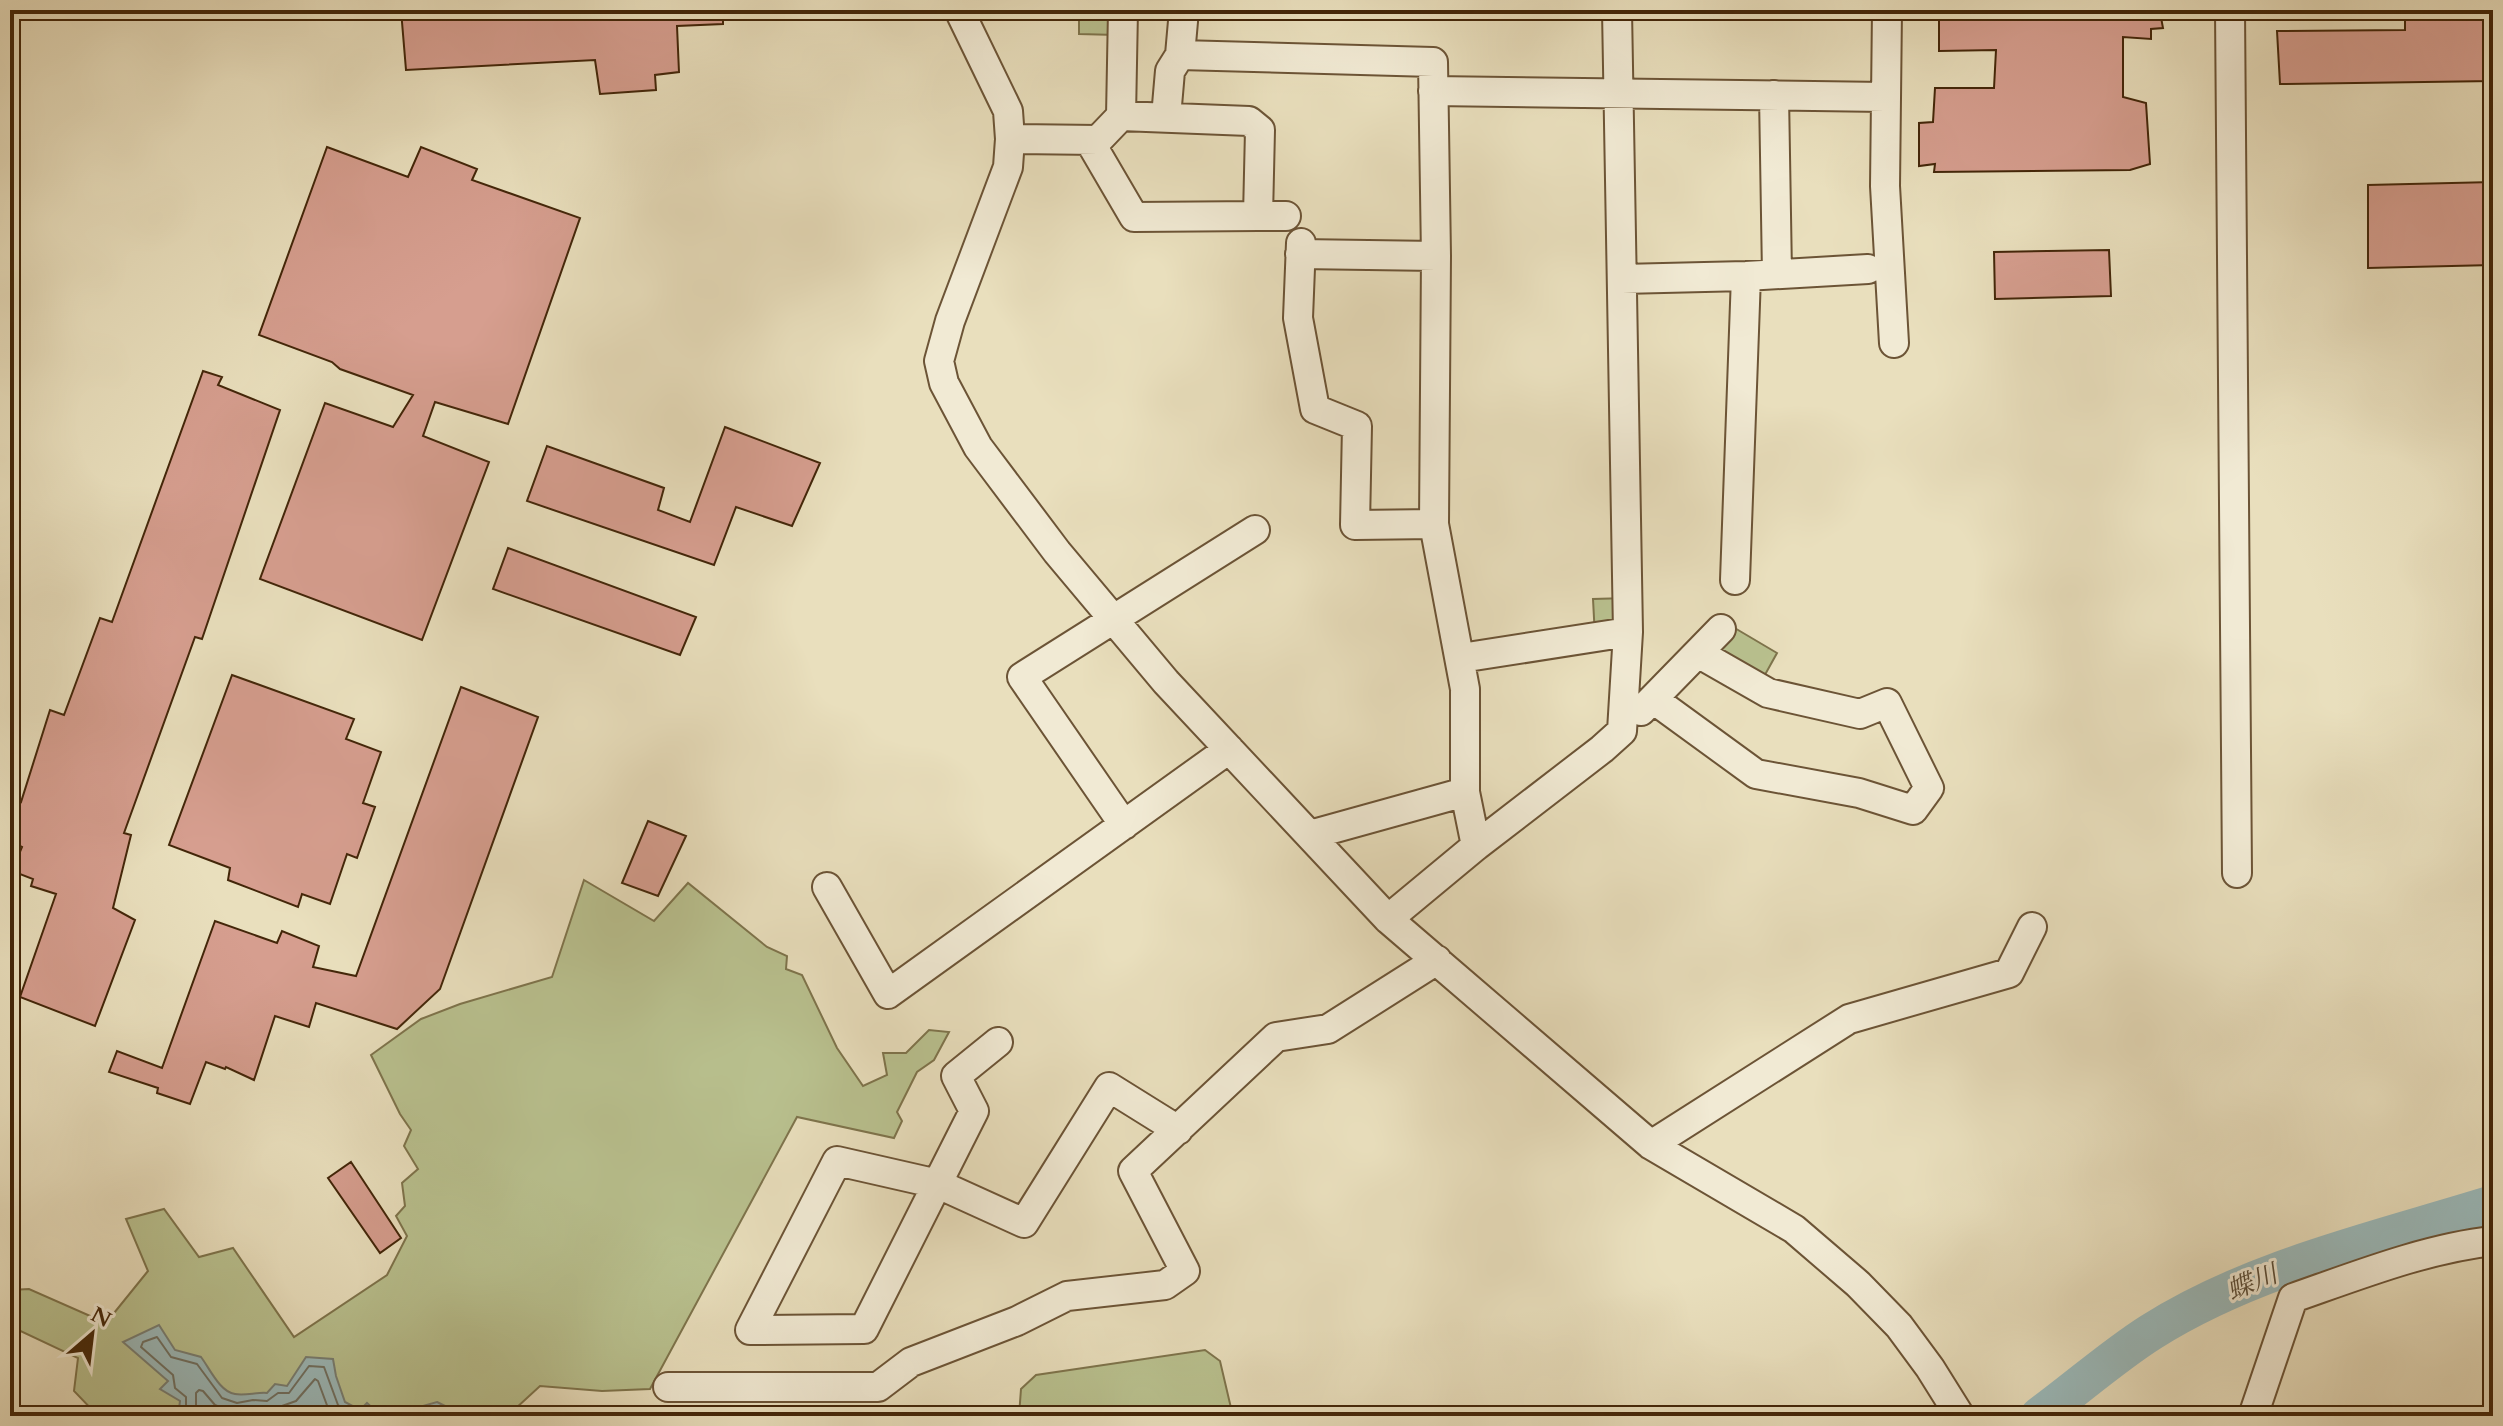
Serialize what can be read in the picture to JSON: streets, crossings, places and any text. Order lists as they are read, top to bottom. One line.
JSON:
{"water":["蝶川"],"north":"top right"}
